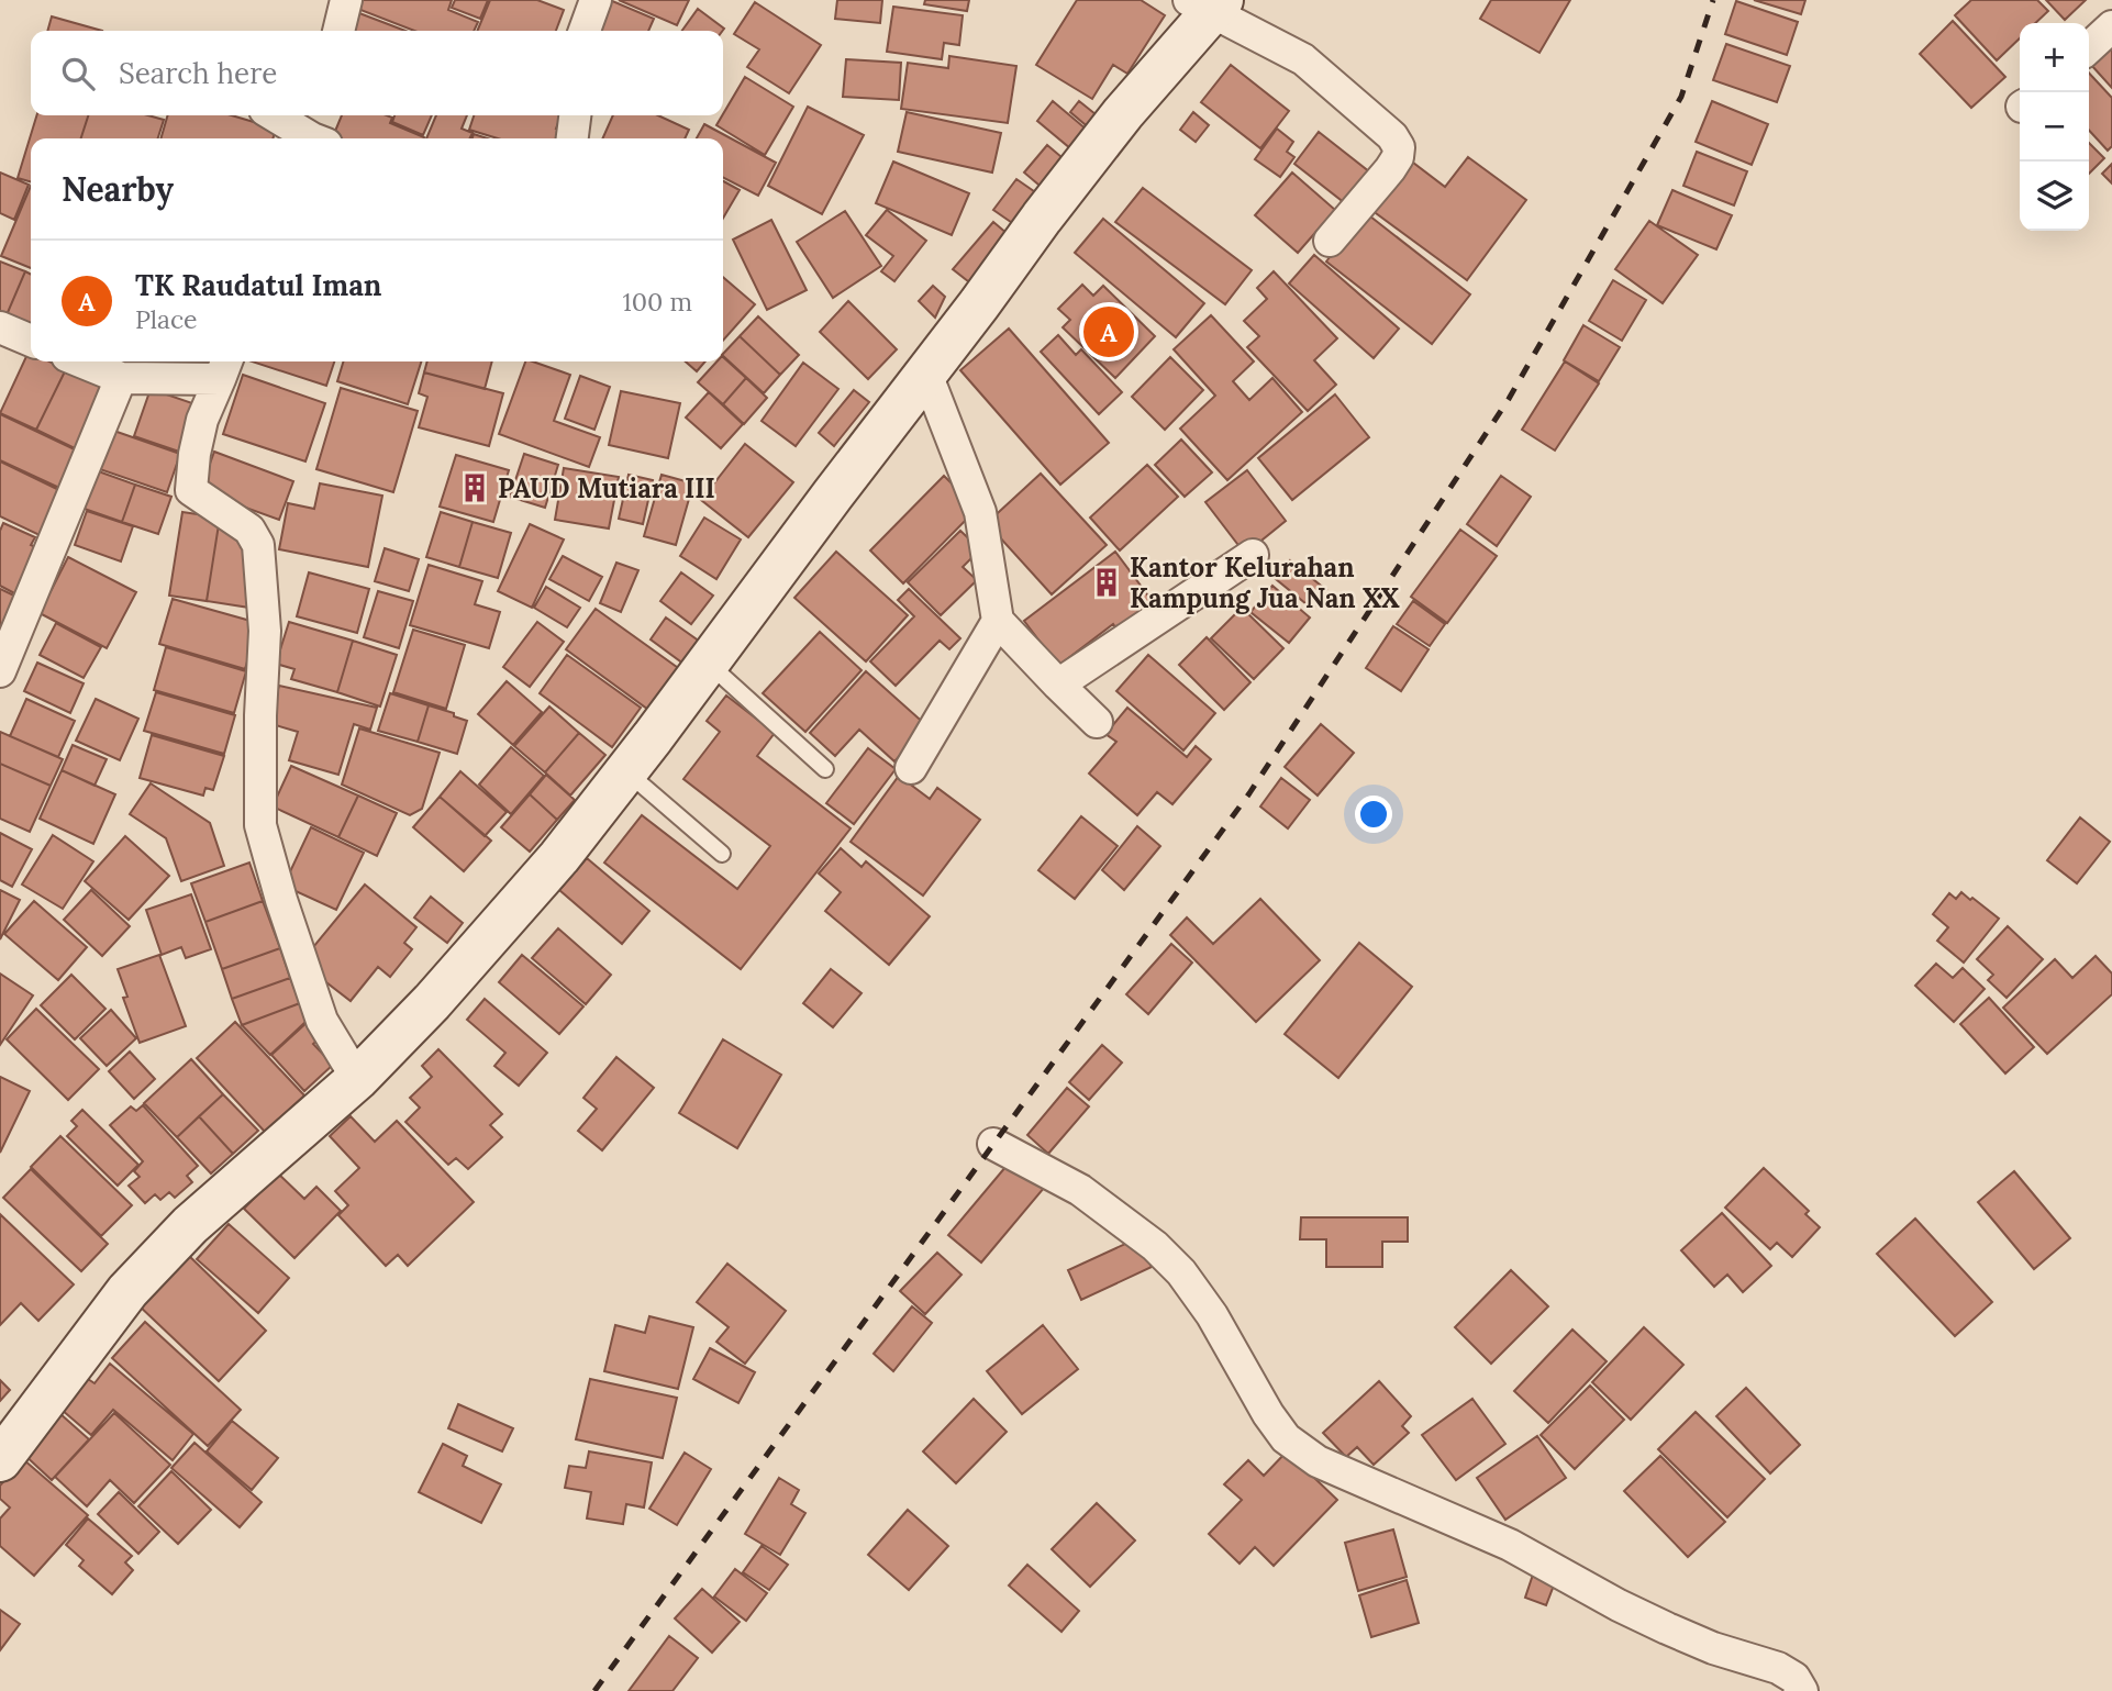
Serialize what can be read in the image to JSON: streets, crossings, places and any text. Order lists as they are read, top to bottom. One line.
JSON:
{"places":{"building":["PAUD Mutiara III","Kantor Kelurahan Kampung Jua Nan XX"]},"page":{"map_buttons":["+","−"],"search":"Search here","heading":"Nearby","list":[{"mark":"A","name":"TK Raudatul Iman","note":"Place","value":"100 m"}],"pins":"A"}}
